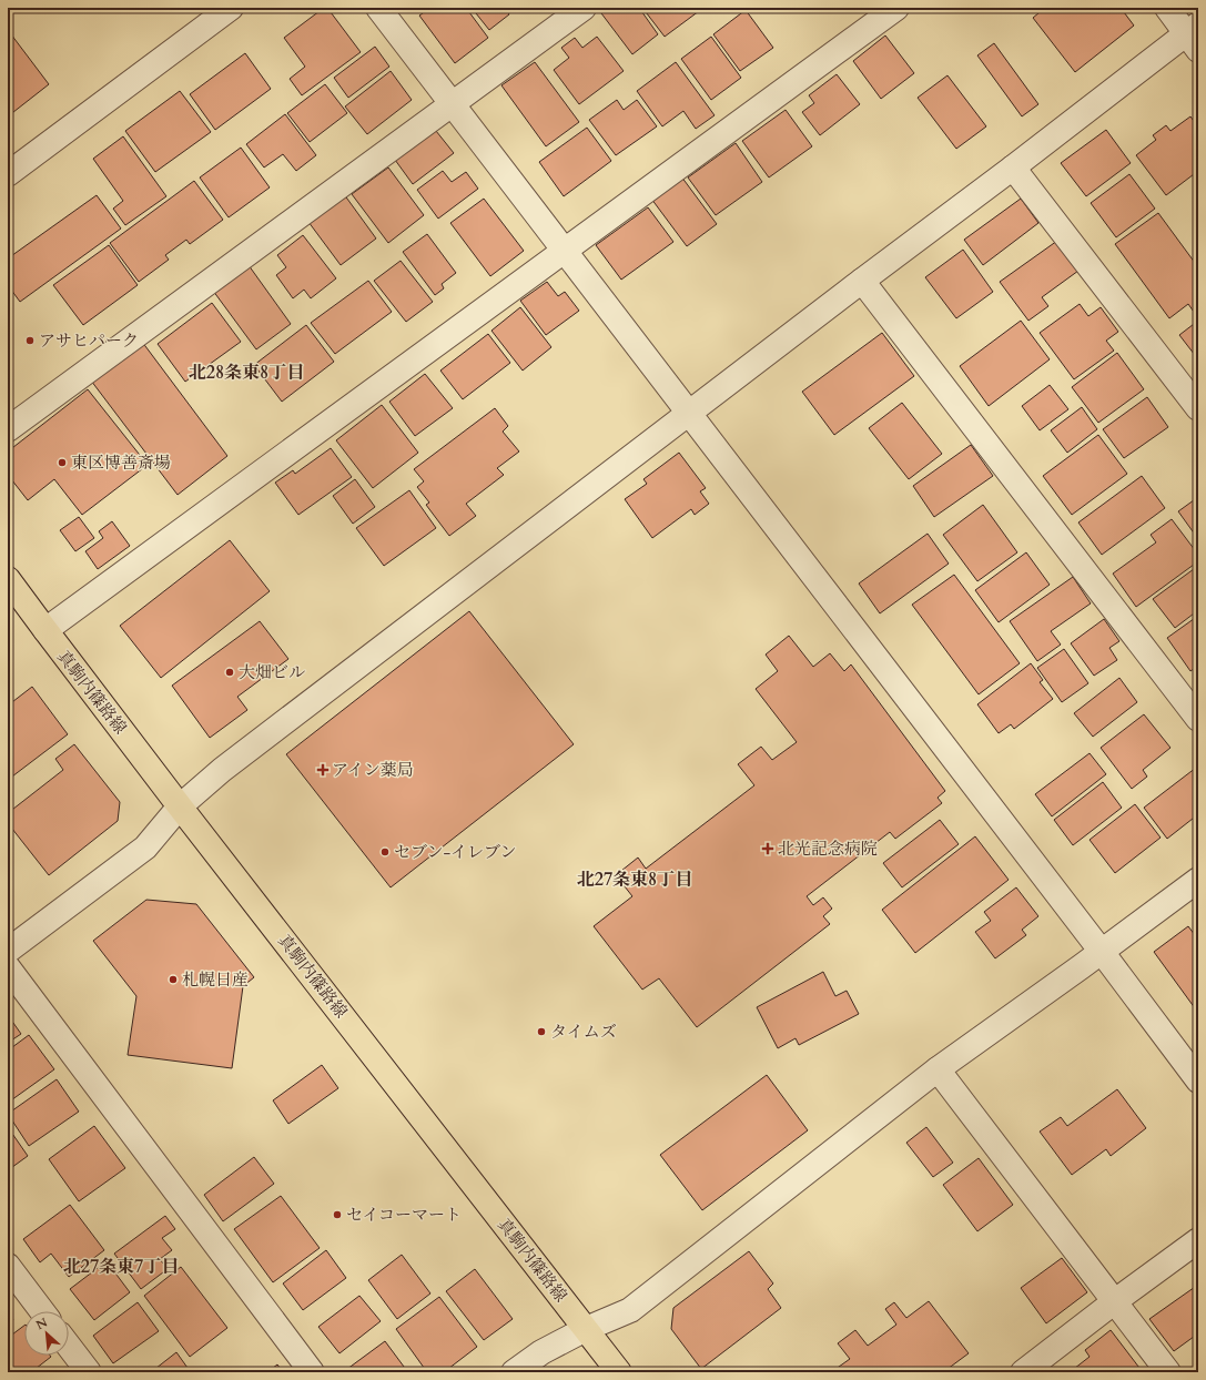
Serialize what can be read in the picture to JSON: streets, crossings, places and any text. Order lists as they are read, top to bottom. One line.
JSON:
{"streets":{"main road":["真駒内篠路線"]},"districts":["北28条東8丁目","北27条東8丁目","北27条東7丁目"],"places":{"other":["アサヒパーク","東区博善斎場","大畑ビル","セブン-イレブン","札幌日産","タイムズ","セイコーマート"],"health":["アイン薬局","北光記念病院"]},"north":"top left"}
